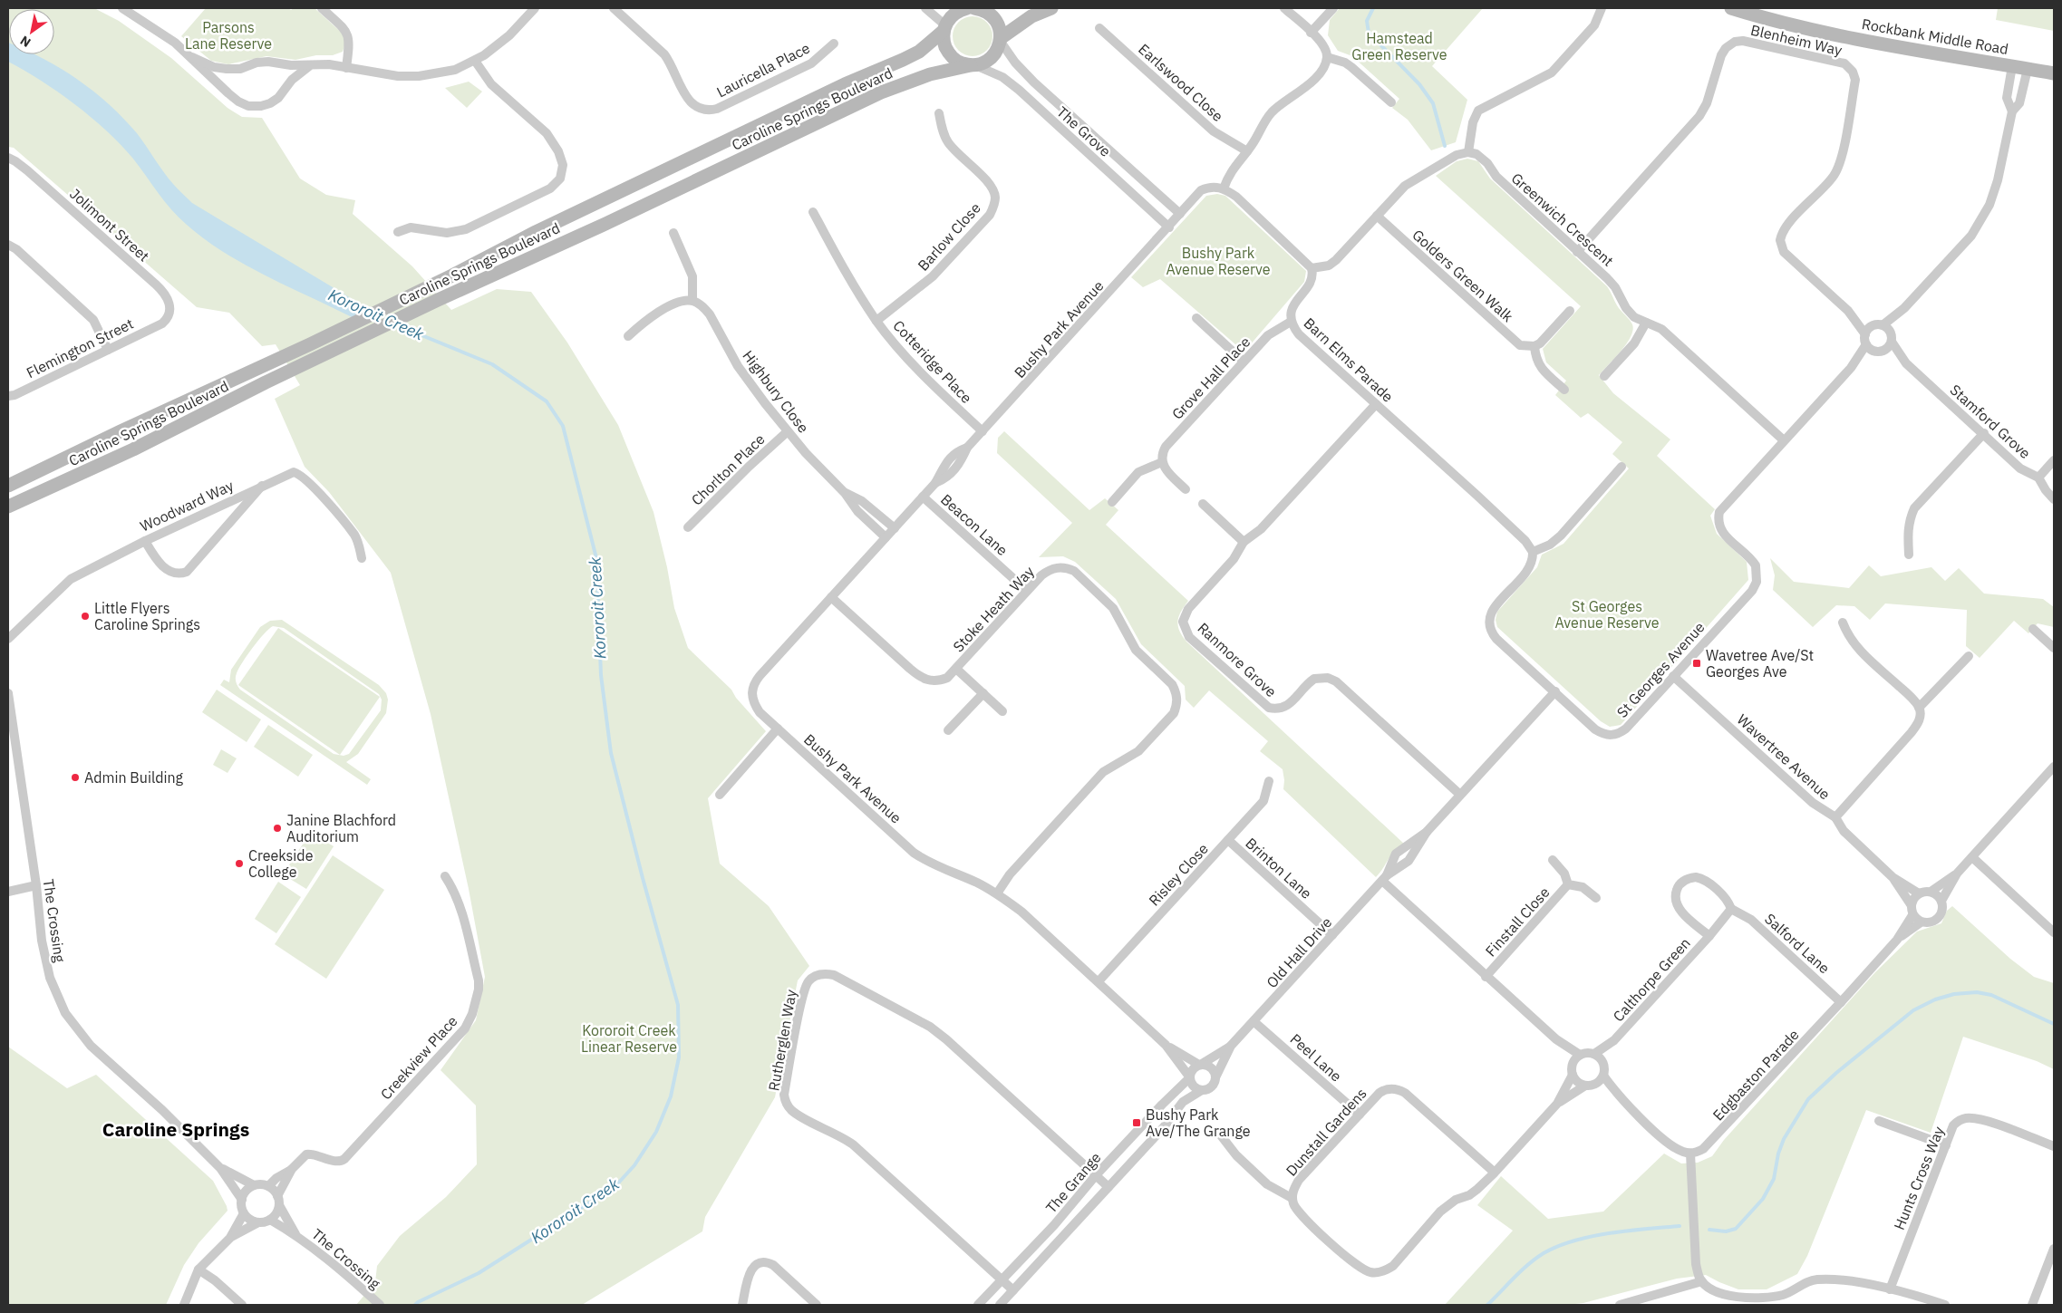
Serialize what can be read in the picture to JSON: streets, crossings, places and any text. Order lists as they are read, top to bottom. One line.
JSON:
{"streets":{"main road":["Rockbank Middle Road","Caroline Springs Boulevard"],"street":["Blenheim Way","Lauricella Place","Earlswood Close","The Grove","Greenwich Crescent","Jolimont Street","Barlow Close","Golders Green Walk","Bushy Park Avenue","Flemington Street","Barn Elms Parade","Cotteridge Place","Grove Hall Place","Highbury Close","Stamford Grove","Chorlton Place","Woodward Way","Beacon Lane","Stoke Heath Way","Ranmore Grove","St Georges Avenue","Wavertree Avenue","Brinton Lane","Risley Close","The Crossing","Finstall Close","Salford Lane","Old Hall Drive","Calthorpe Green","Rutherglen Way","Creekview Place","Peel Lane","Edgbaston Parade","Dunstall Gardens","Hunts Cross Way","The Grange"]},"crossings":[["Blenheim Way","Greenwich Crescent"],["Blenheim Way","Stamford Grove"],["Blenheim Way","St Georges Avenue"],["Caroline Springs Boulevard","The Grove"],["The Grove","Bushy Park Avenue"],["Greenwich Crescent","St Georges Avenue"],["Jolimont Street","Flemington Street"],["Barlow Close","Cotteridge Place"],["Bushy Park Avenue","Cotteridge Place"],["Bushy Park Avenue","Highbury Close"],["Bushy Park Avenue","Beacon Lane"],["Bushy Park Avenue","Stoke Heath Way"],["Bushy Park Avenue","Risley Close"],["Bushy Park Avenue","Old Hall Drive"],["Bushy Park Avenue","The Grange"],["Barn Elms Parade","Grove Hall Place"],["Barn Elms Parade","Ranmore Grove"],["Barn Elms Parade","St Georges Avenue"],["Highbury Close","Chorlton Place"],["Stamford Grove","St Georges Avenue"],["Beacon Lane","Stoke Heath Way"],["Ranmore Grove","Old Hall Drive"],["St Georges Avenue","Wavertree Avenue"],["St Georges Avenue","Old Hall Drive"],["Wavertree Avenue","Edgbaston Parade"],["Brinton Lane","Risley Close"],["Brinton Lane","Old Hall Drive"],["The Crossing","Creekview Place"],["Salford Lane","Calthorpe Green"],["Salford Lane","Edgbaston Parade"],["Old Hall Drive","Peel Lane"],["Old Hall Drive","The Grange"],["Calthorpe Green","Dunstall Gardens"],["Rutherglen Way","The Grange"],["Peel Lane","Dunstall Gardens"]],"districts":["Caroline Springs"],"water":["Kororoit Creek"],"parks":["Parsons Lane Reserve","Hamstead Green Reserve","Bushy Park Avenue Reserve","St Georges Avenue Reserve","Kororoit Creek Linear Reserve"],"places":{"other":["Little Flyers Caroline Springs","Admin Building","Janine Blachford Auditorium","Creekside College"],"transit":["Wavetree Ave/St Georges Ave","Bushy Park Ave/The Grange"]},"north":"bottom left"}
